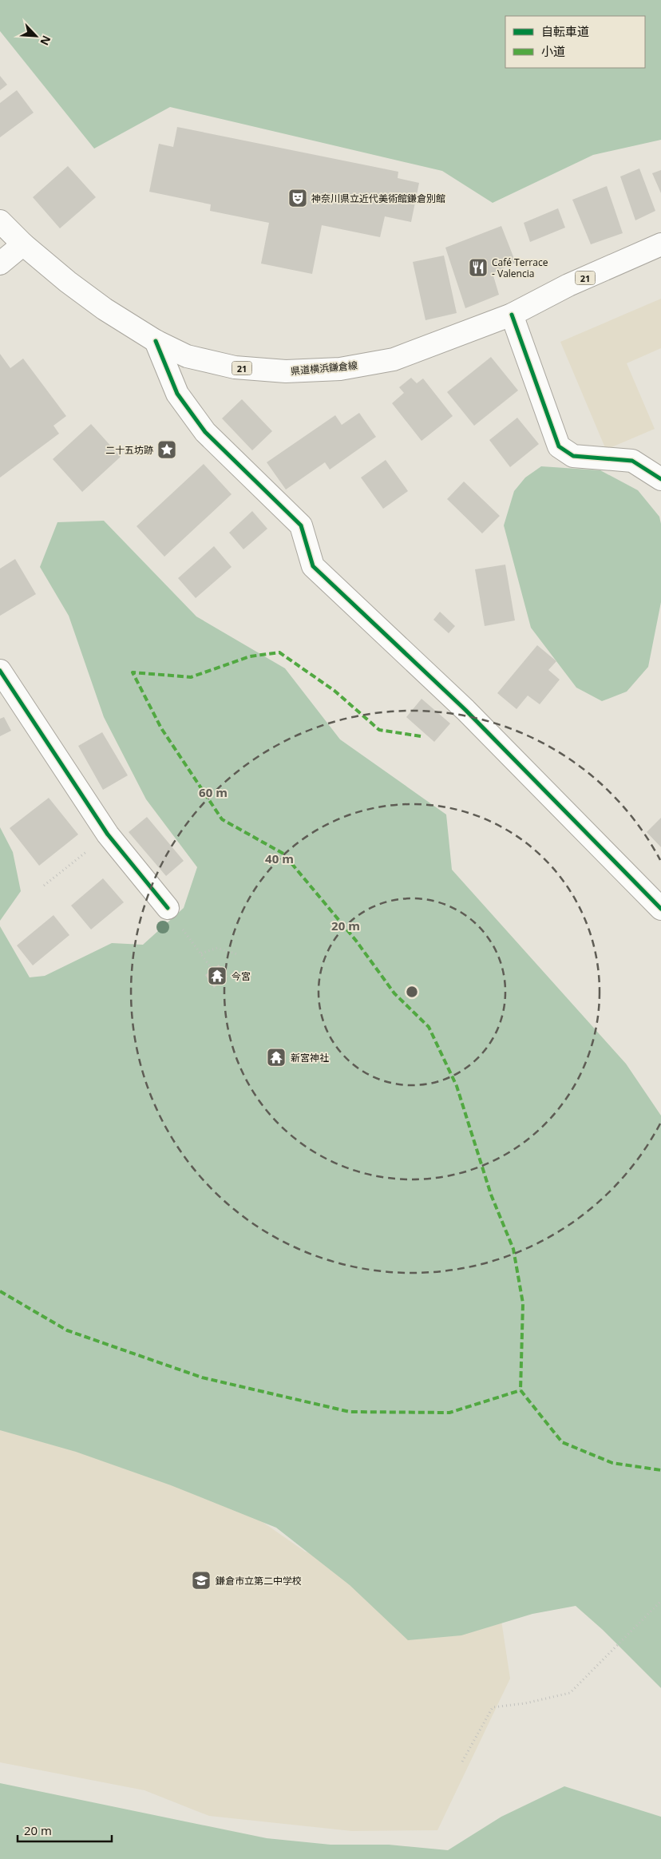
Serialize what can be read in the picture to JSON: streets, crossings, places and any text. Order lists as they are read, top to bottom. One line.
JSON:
{"streets":{"street":["21","県道横浜鎌倉線"]},"places":{"theatre":["神奈川県立近代美術館鎌倉別館"],"restaurant":["Café Terrace - Valencia"],"place":["二十五坊跡"],"temple":["今宮","新宮神社"],"school or university":["鎌倉市立第二中学校"]},"legend":["自転車道","小道"],"scale_bar":"20 m","north":"bottom right","rings":["60 m","40 m","20 m"]}
